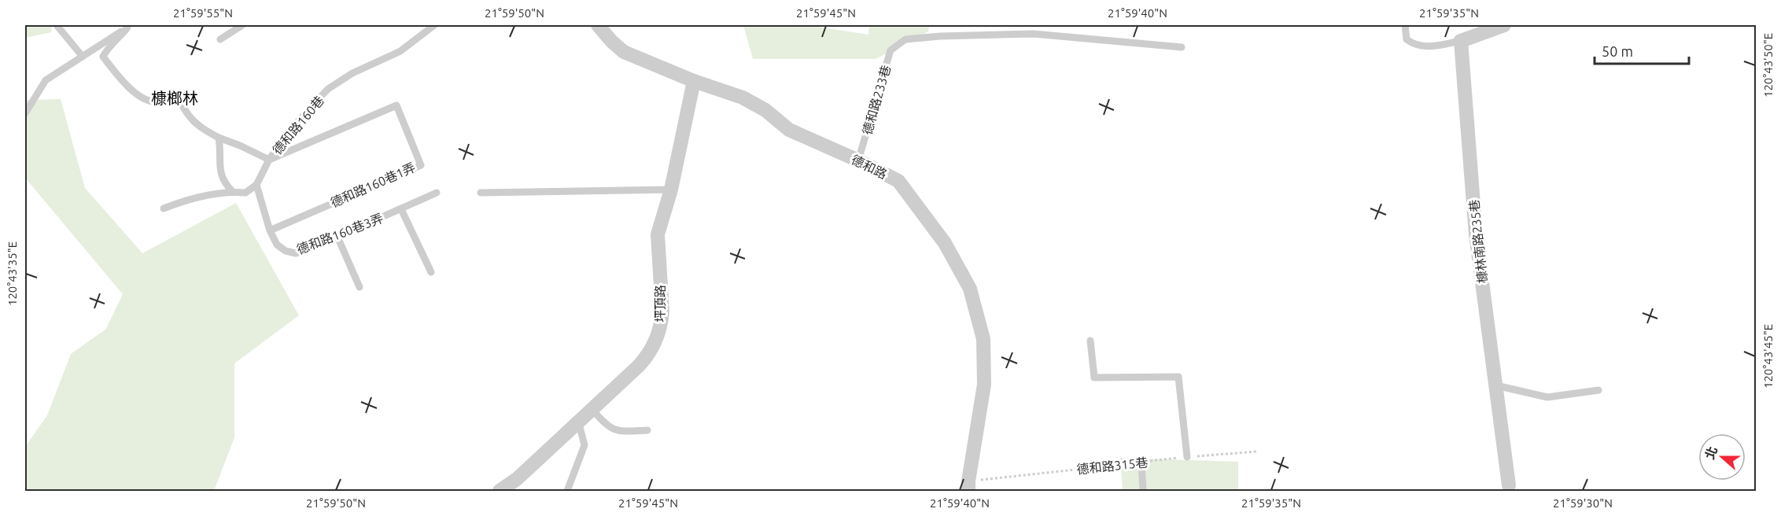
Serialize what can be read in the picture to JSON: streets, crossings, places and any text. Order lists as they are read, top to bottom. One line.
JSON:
{"streets":{"street":["德和路","槺林南路235巷","坪頂路"],"lane":["德和路233巷","德和路160巷","德和路160巷1弄","德和路160巷3弄"],"path":["德和路315巷"]},"crossings":[["德和路233巷","德和路"],["德和路160巷","德和路160巷1弄"],["德和路160巷","德和路160巷3弄"],["德和路","坪頂路"],["德和路","德和路315巷"],["德和路160巷1弄","德和路160巷3弄"]],"districts":["槺榔林"],"scale_bar":"50 m","north":"left","coordinates":["21°59'55\"N","21°59'50\"N","21°59'45\"N","21°59'40\"N","21°59'35\"N","120°43'50\"E","120°43'35\"E","120°43'45\"E","21°59'30\"N"]}
